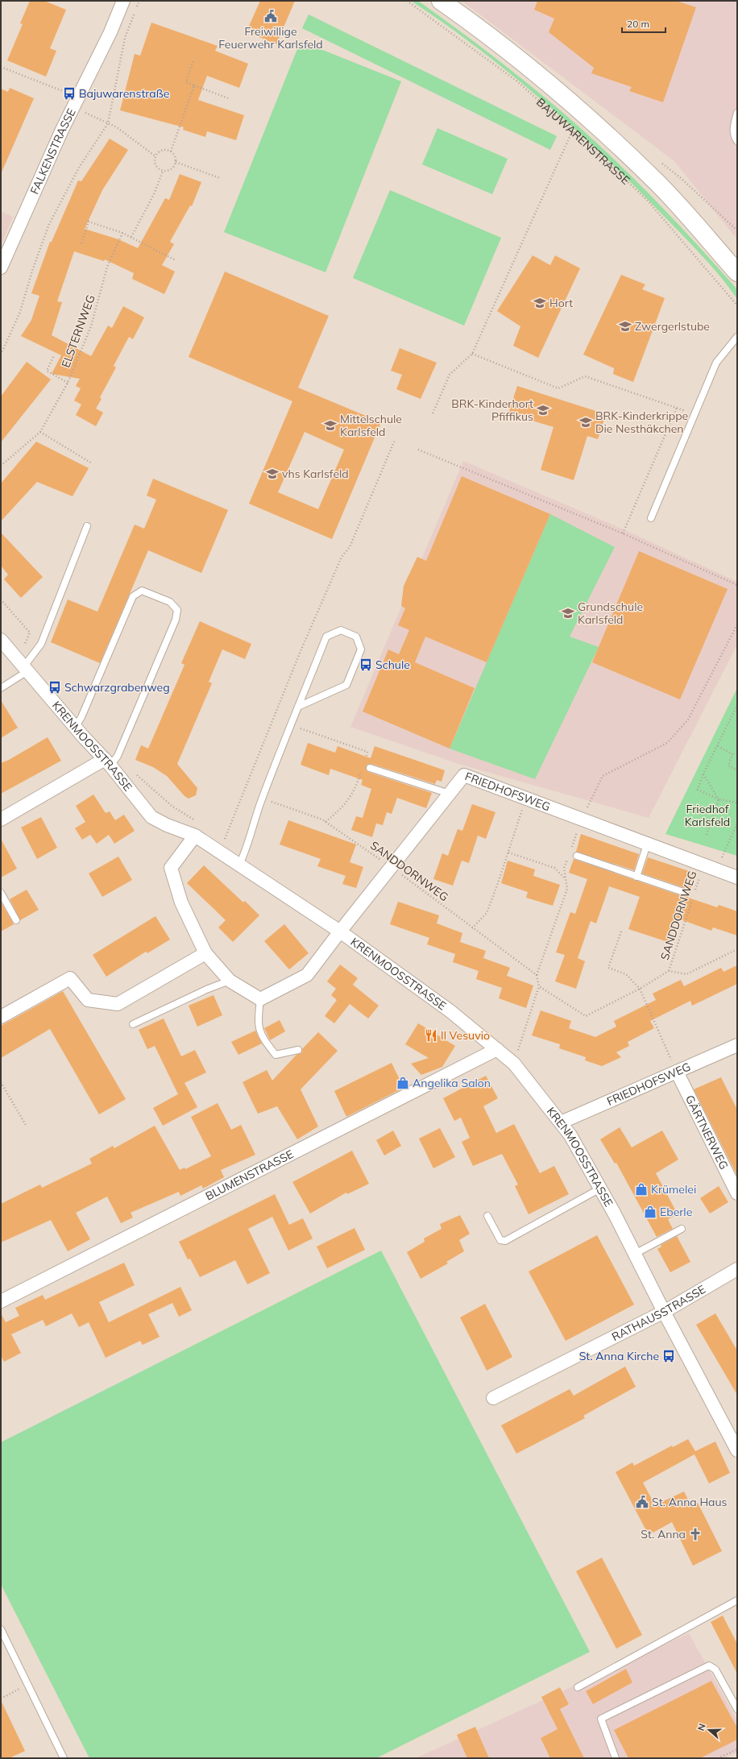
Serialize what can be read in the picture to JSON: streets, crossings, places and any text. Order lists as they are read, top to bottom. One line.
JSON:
{"streets":{"main road":["BAJUWARENSTRASSE"],"street":["FALKENSTRASSE","KRENMOOSSTRASSE","FRIEDHOFSWEG","GÄRTNERWEG","BLUMENSTRASSE","RATHAUSSTRASSE"],"path":["ELSTERNWEG","SANDDORNWEG"]},"crossings":[["KRENMOOSSTRASSE","FRIEDHOFSWEG"],["KRENMOOSSTRASSE","BLUMENSTRASSE"],["KRENMOOSSTRASSE","RATHAUSSTRASSE"],["FRIEDHOFSWEG","SANDDORNWEG"],["FRIEDHOFSWEG","GÄRTNERWEG"]],"parks":["Friedhof Karlsfeld"],"places":{"public building":["Freiwillige Feuerwehr Karlsfeld","St. Anna Haus"],"bus stop":["Bajuwarenstraße","Schule","Schwarzgrabenweg","St. Anna Kirche"],"school or university":["Hort","Zwergerlstube","BRK-Kinderhort Pfiffikus","BRK-Kinderkrippe Die Nesthäkchen","Mittelschule Karlsfeld","vhs Karlsfeld","Grundschule Karlsfeld"],"restaurant":["Il Vesuvio"],"shop":["Angelika Salon","Krümelei","Eberle"],"church":["St. Anna"]},"scale_bar":"20 m","north":"left"}
